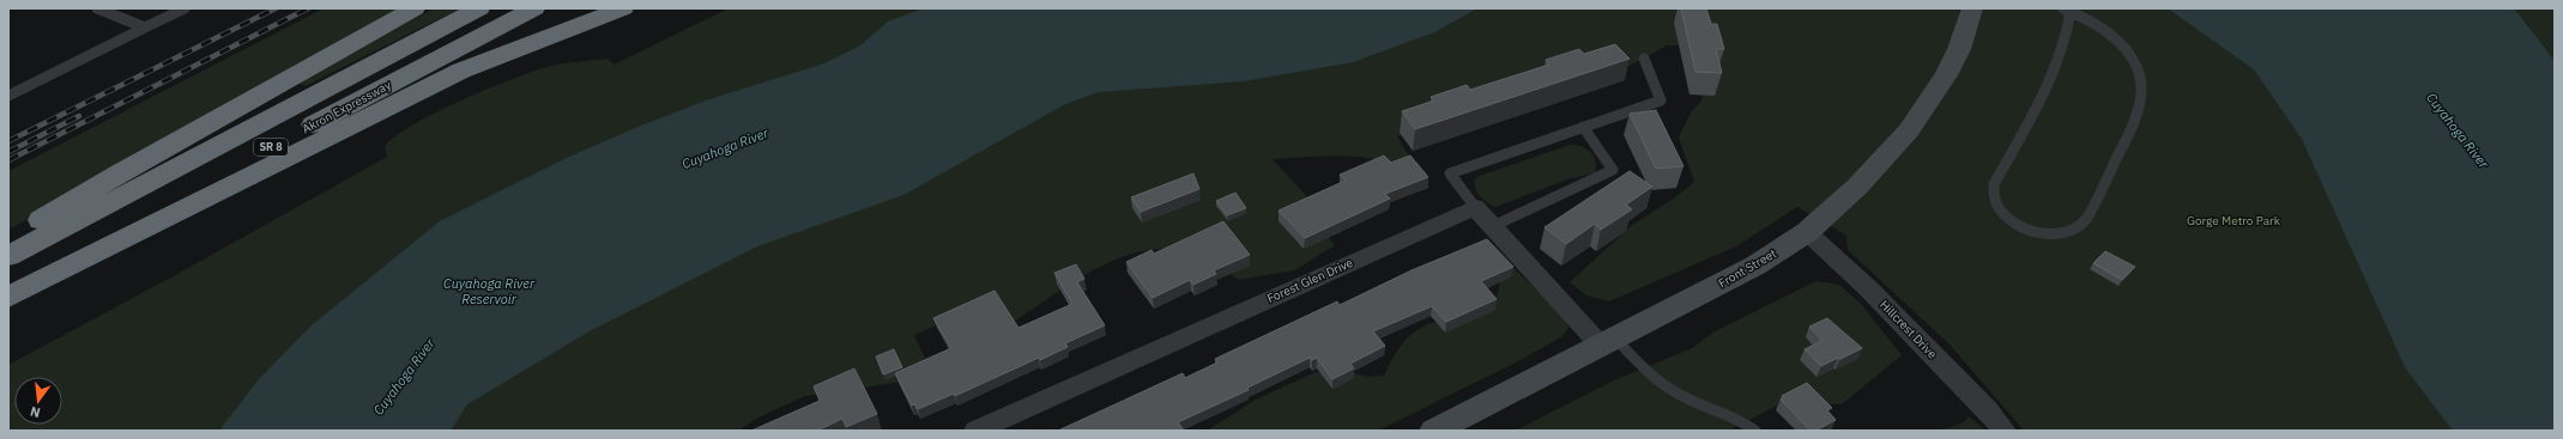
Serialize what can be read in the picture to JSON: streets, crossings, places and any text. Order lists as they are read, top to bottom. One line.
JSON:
{"streets":{"highway":["Akron Expressway","SR 8"],"main road":["Front Street"],"street":["Forest Glen Drive","Hillcrest Drive"]},"crossings":[["Front Street","Hillcrest Drive"]],"water":["Cuyahoga River","Cuyahoga River Reservoir"],"parks":["Gorge Metro Park"],"north":"bottom"}
